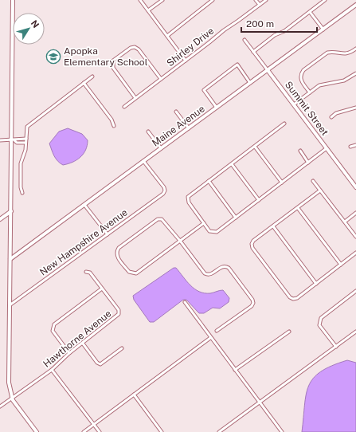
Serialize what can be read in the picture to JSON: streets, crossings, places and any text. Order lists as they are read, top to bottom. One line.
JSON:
{"streets":{"street":["Shirley Drive","Summit Street","Maine Avenue","New Hampshire Avenue","Hawthorne Avenue"]},"crossings":[["Summit Street","Maine Avenue"],["Maine Avenue","New Hampshire Avenue"]],"places":{"school or university":["Apopka Elementary School"]},"scale_bar":"200 m","north":"top right"}
